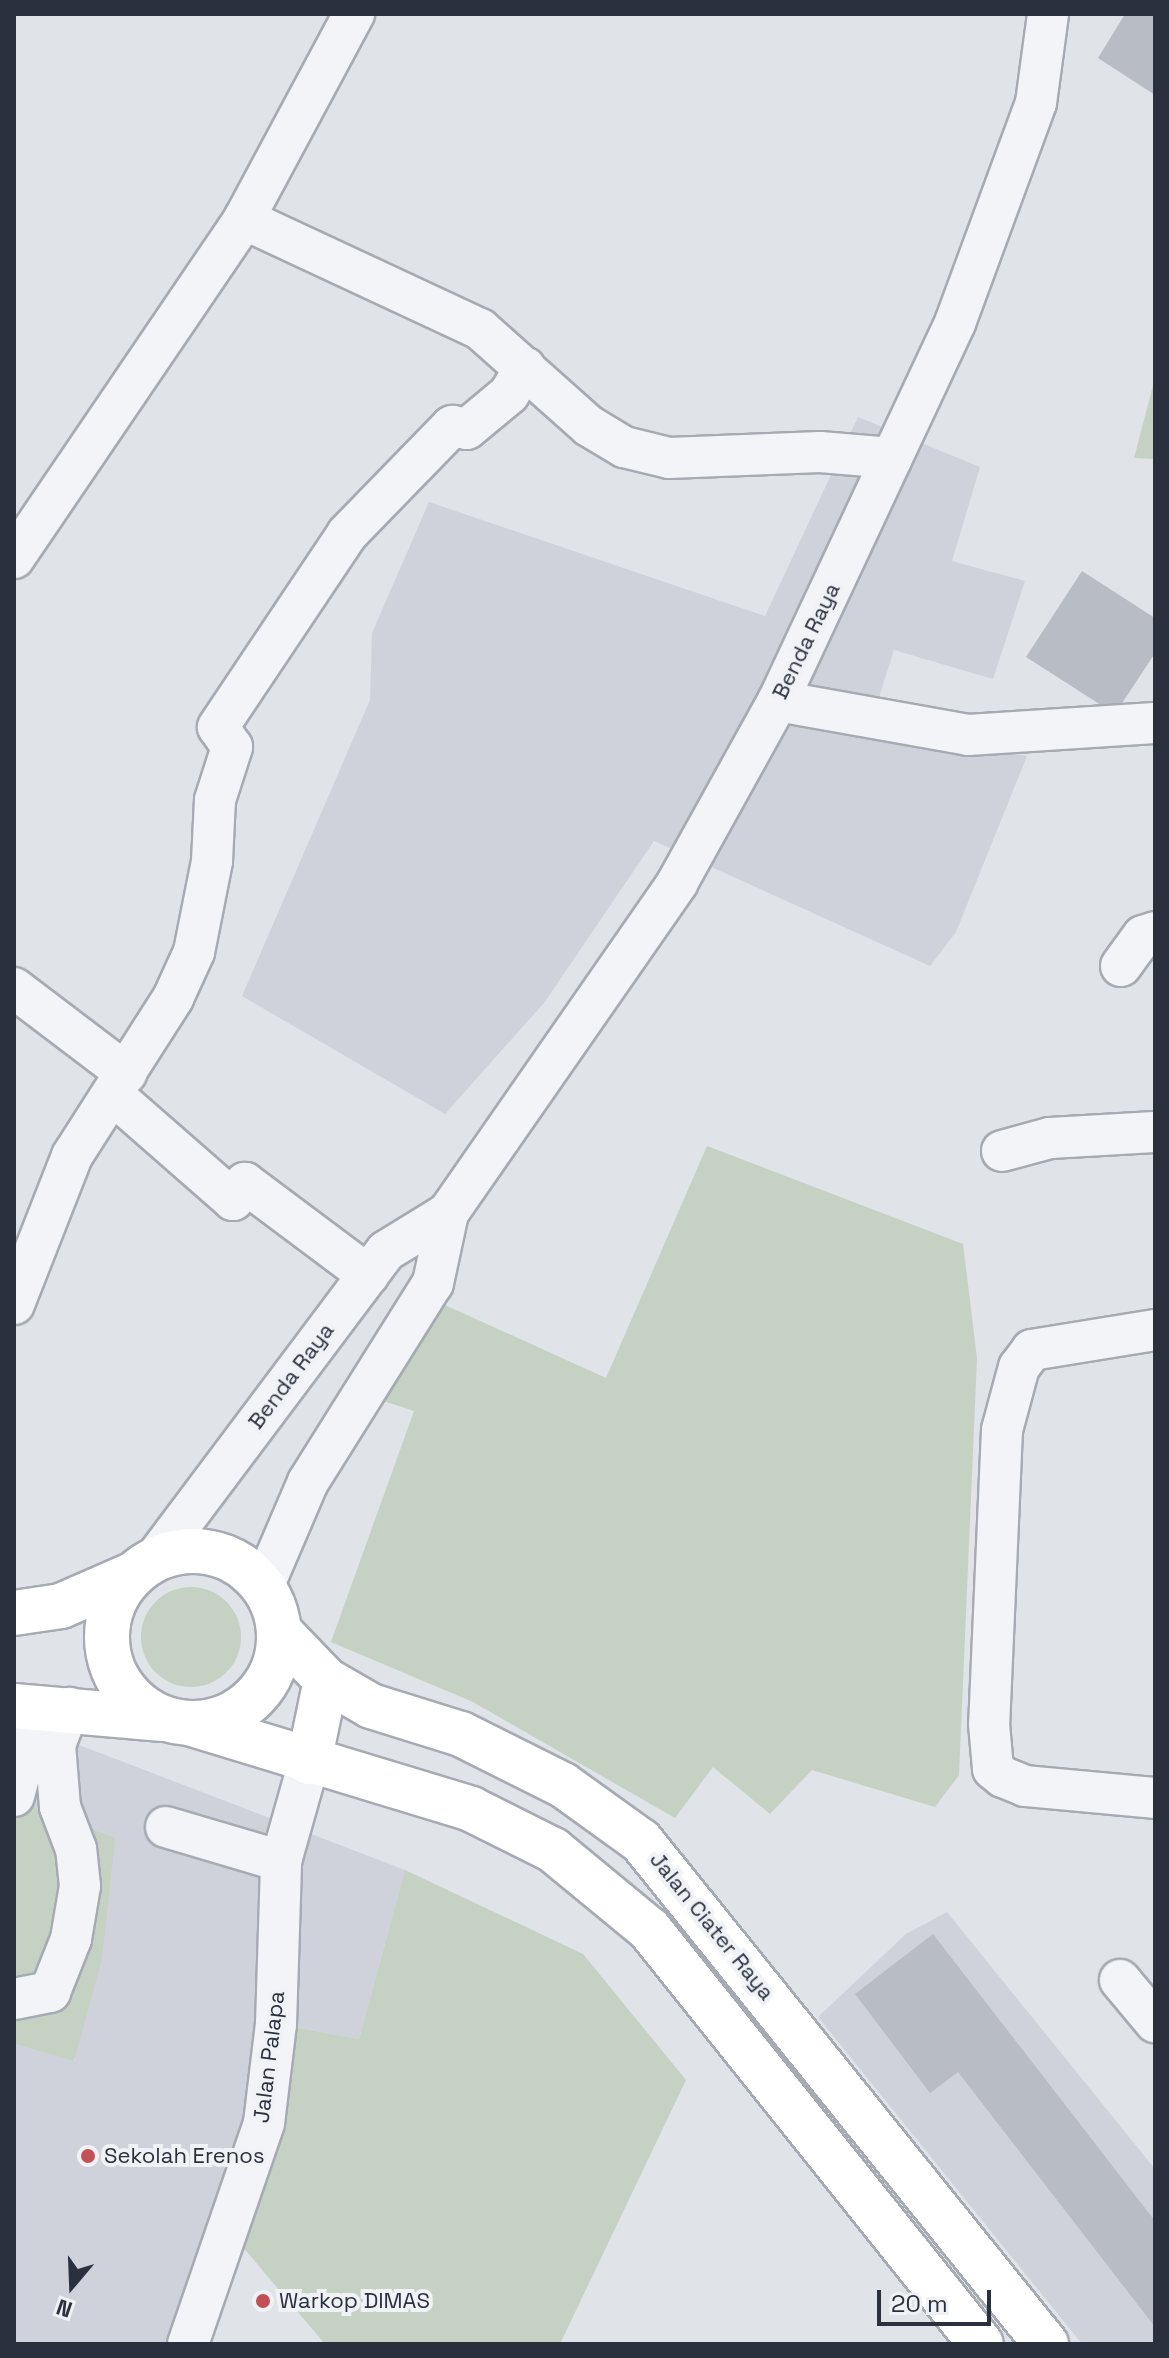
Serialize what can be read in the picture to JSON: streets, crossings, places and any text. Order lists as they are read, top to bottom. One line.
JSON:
{"streets":{"main road":["Jalan Ciater Raya"],"street":["Benda Raya","Jalan Palapa"]},"crossings":[["Benda Raya","Jalan Ciater Raya"]],"places":["Sekolah Erenos","Warkop DIMAS"],"scale_bar":"20 m","north":"bottom"}
